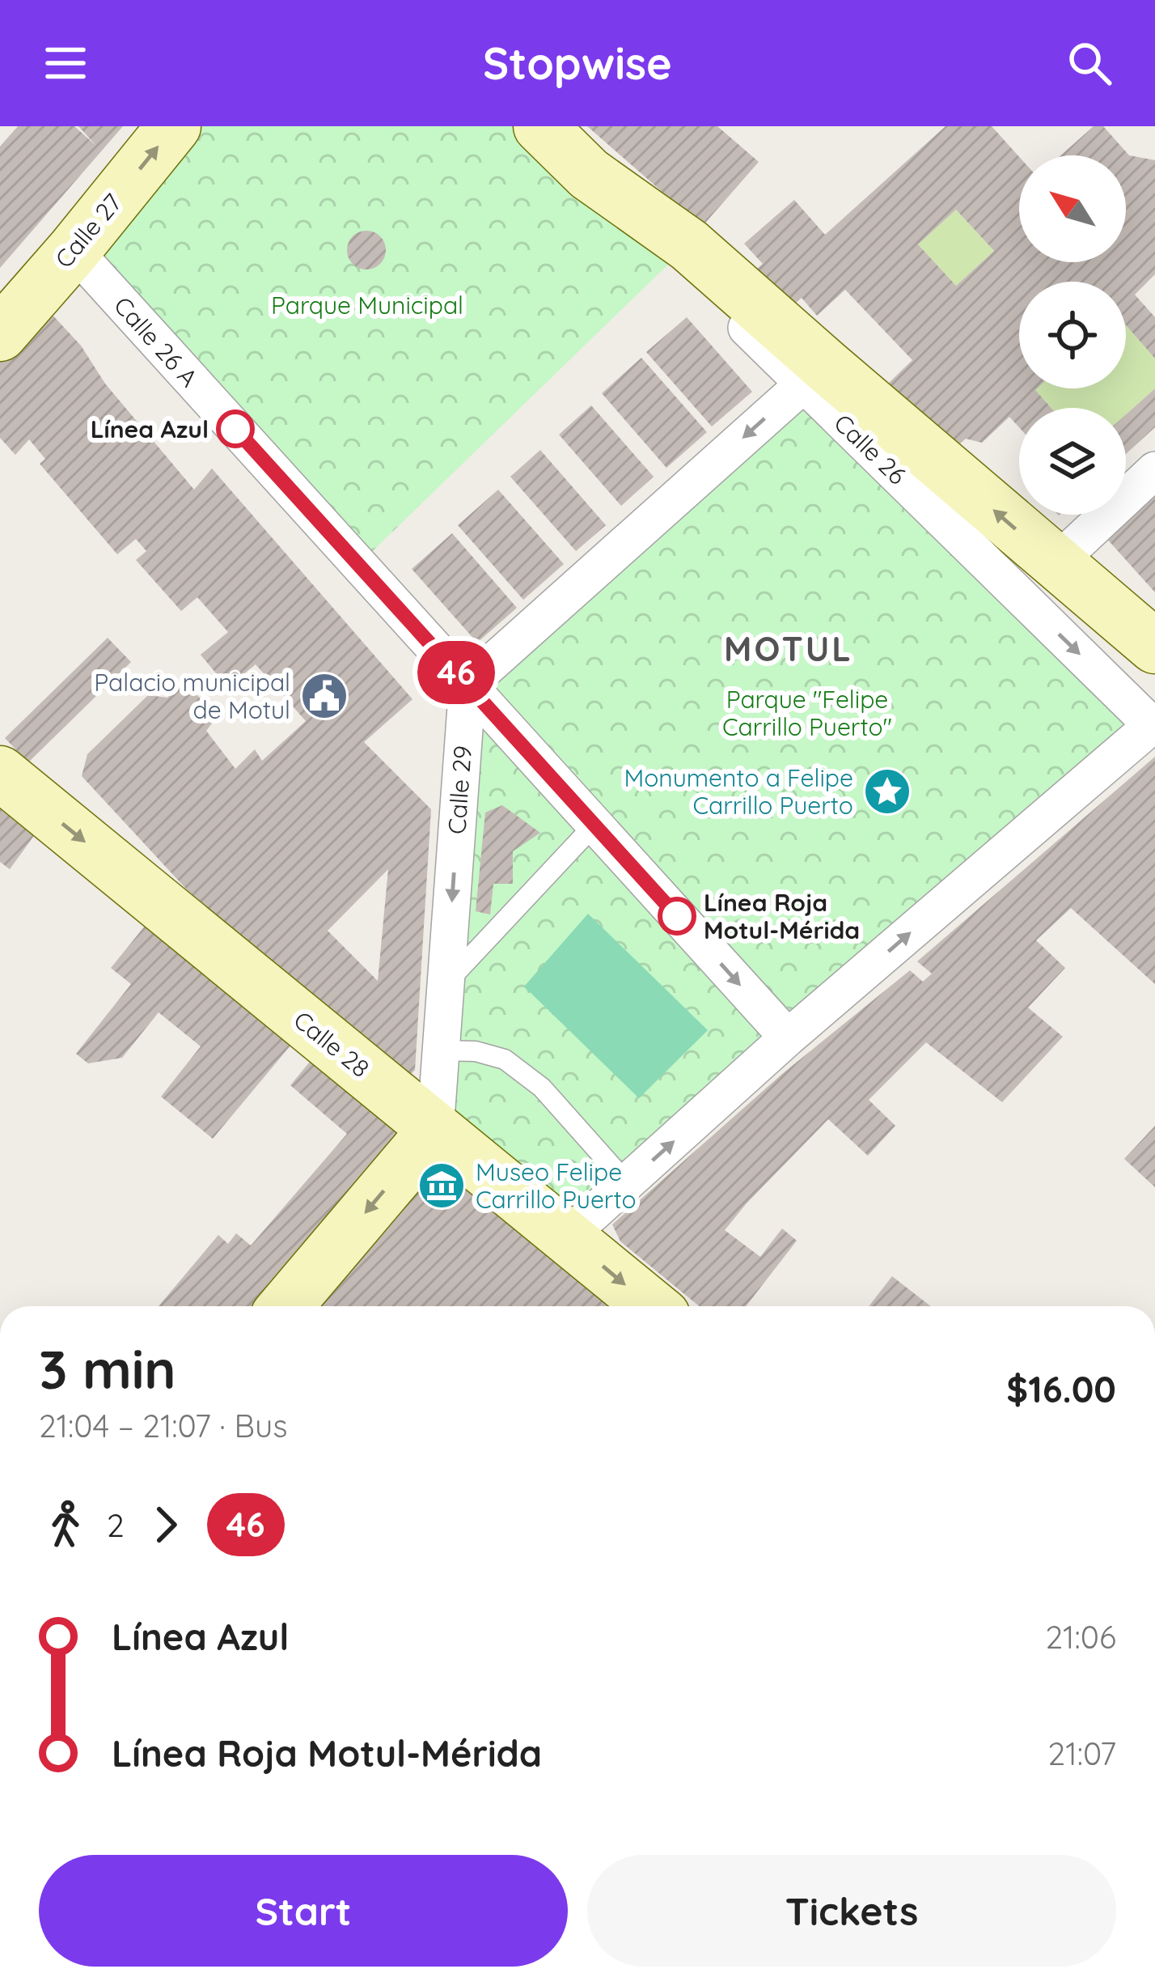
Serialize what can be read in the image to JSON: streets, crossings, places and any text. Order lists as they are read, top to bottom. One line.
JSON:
{"streets":{"main road":["Calle 27","Calle 26","Calle 28"],"street":["Calle 26 A","Calle 29"]},"crossings":[["Calle 27","Calle 26 A"],["Calle 26 A","Calle 29"],["Calle 29","Calle 28"]],"one_way":["Calle 27","Calle 29","Calle 28"],"districts":["MOTUL"],"parks":["Parque Municipal","Parque \"Felipe Carrillo Puerto\""],"places":{"other":["Línea Azul","Línea Roja Motul-Mérida"],"public building":["Palacio municipal de Motul"],"place":["Monumento a Felipe Carrillo Puerto"],"museum":["Museo Felipe Carrillo Puerto"]},"lines":["bus line 46"],"north":"top left","page":{"header":"Stopwise","on_map":"46","heading":["3 min","21:04 – 21:07 · Bus","$16.00"],"legs":["2","46"],"list":[{"name":"Línea Azul","value":"21:06"},{"name":"Línea Roja Motul-Mérida","value":"21:07"}],"buttons":["Start","Tickets"]}}
